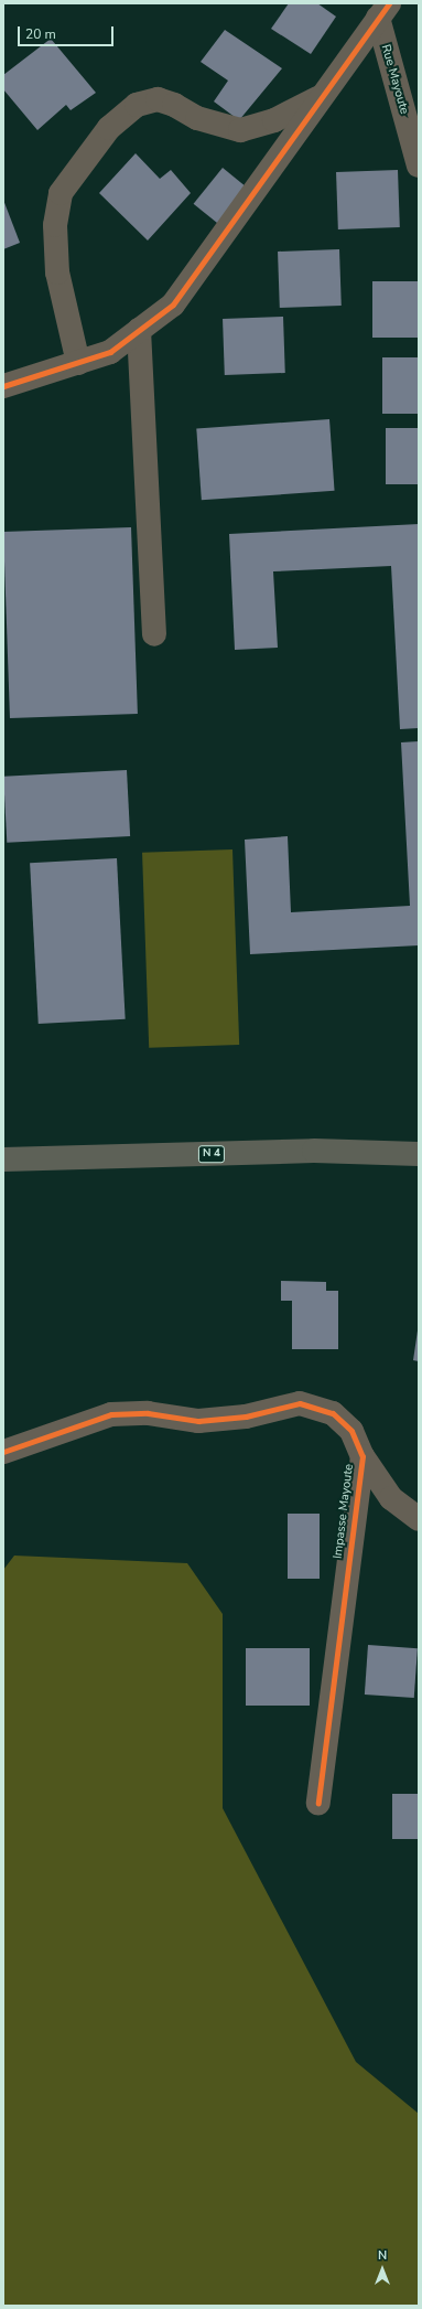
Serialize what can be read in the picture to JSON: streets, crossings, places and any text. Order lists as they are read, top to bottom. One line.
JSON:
{"streets":{"main road":["N 4"],"street":["Rue Mayoute","Impasse Mayoute"]},"scale_bar":"20 m","north":"top"}
